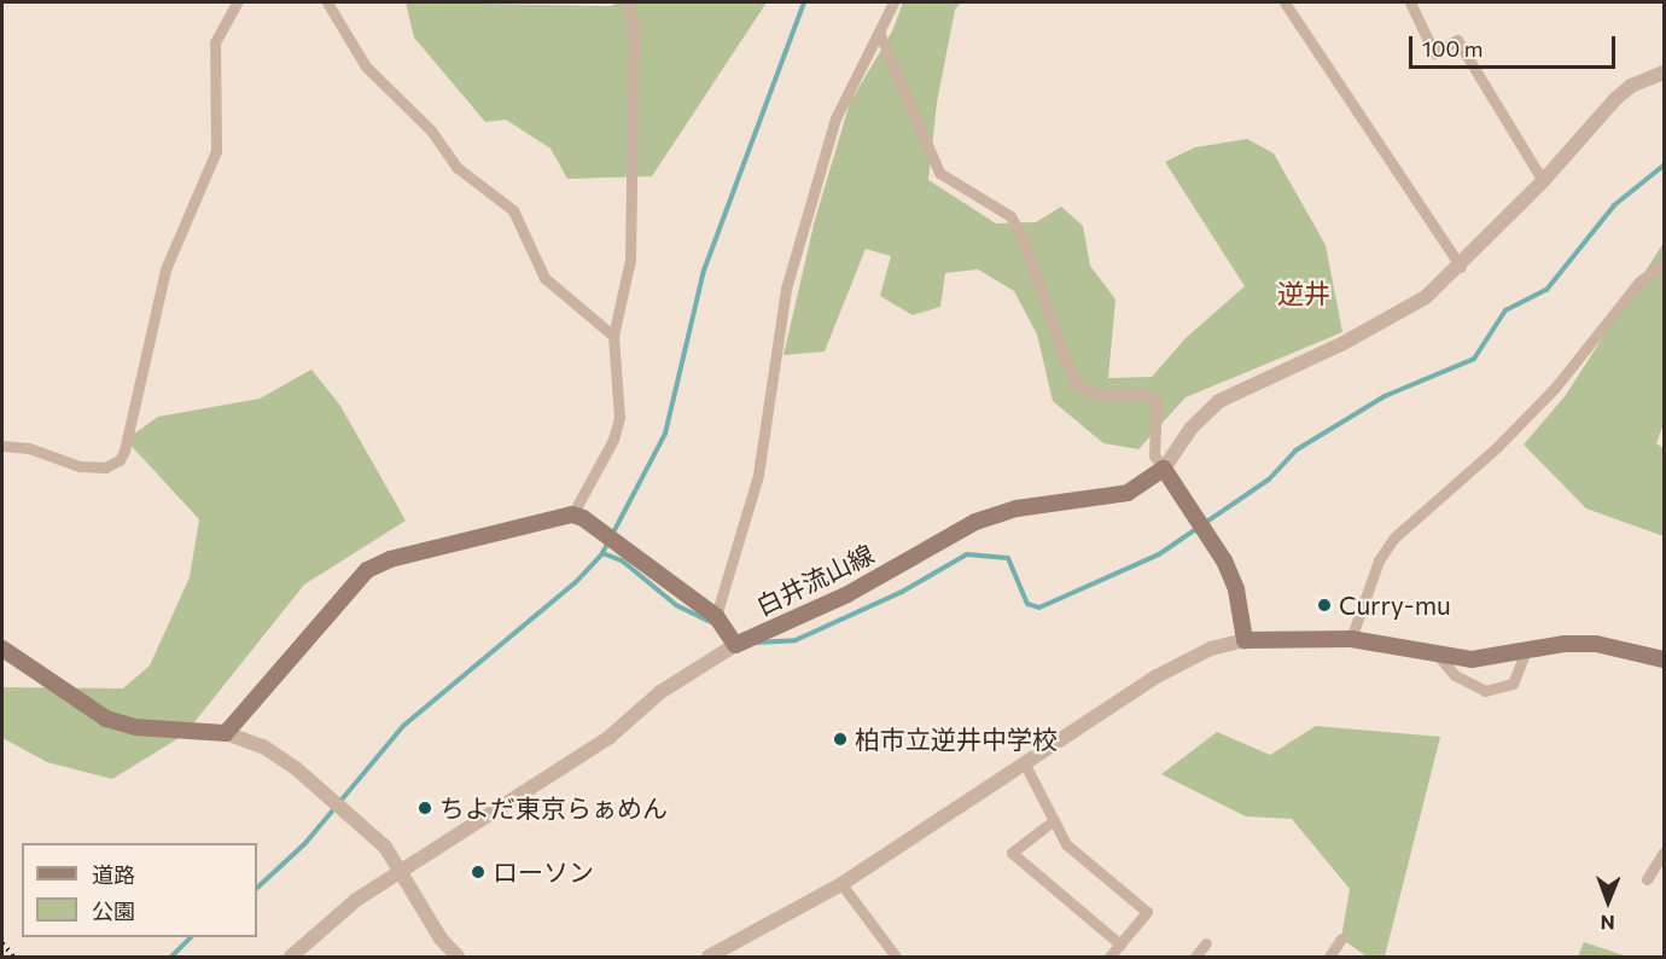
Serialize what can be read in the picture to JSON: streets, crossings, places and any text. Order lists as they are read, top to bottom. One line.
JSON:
{"streets":{"main road":["白井流山線"]},"districts":["逆井"],"places":["Curry-mu","柏市立逆井中学校","ちよだ東京らぁめん","ローソン"],"legend":["道路","公園"],"scale_bar":"100 m","north":"bottom"}
